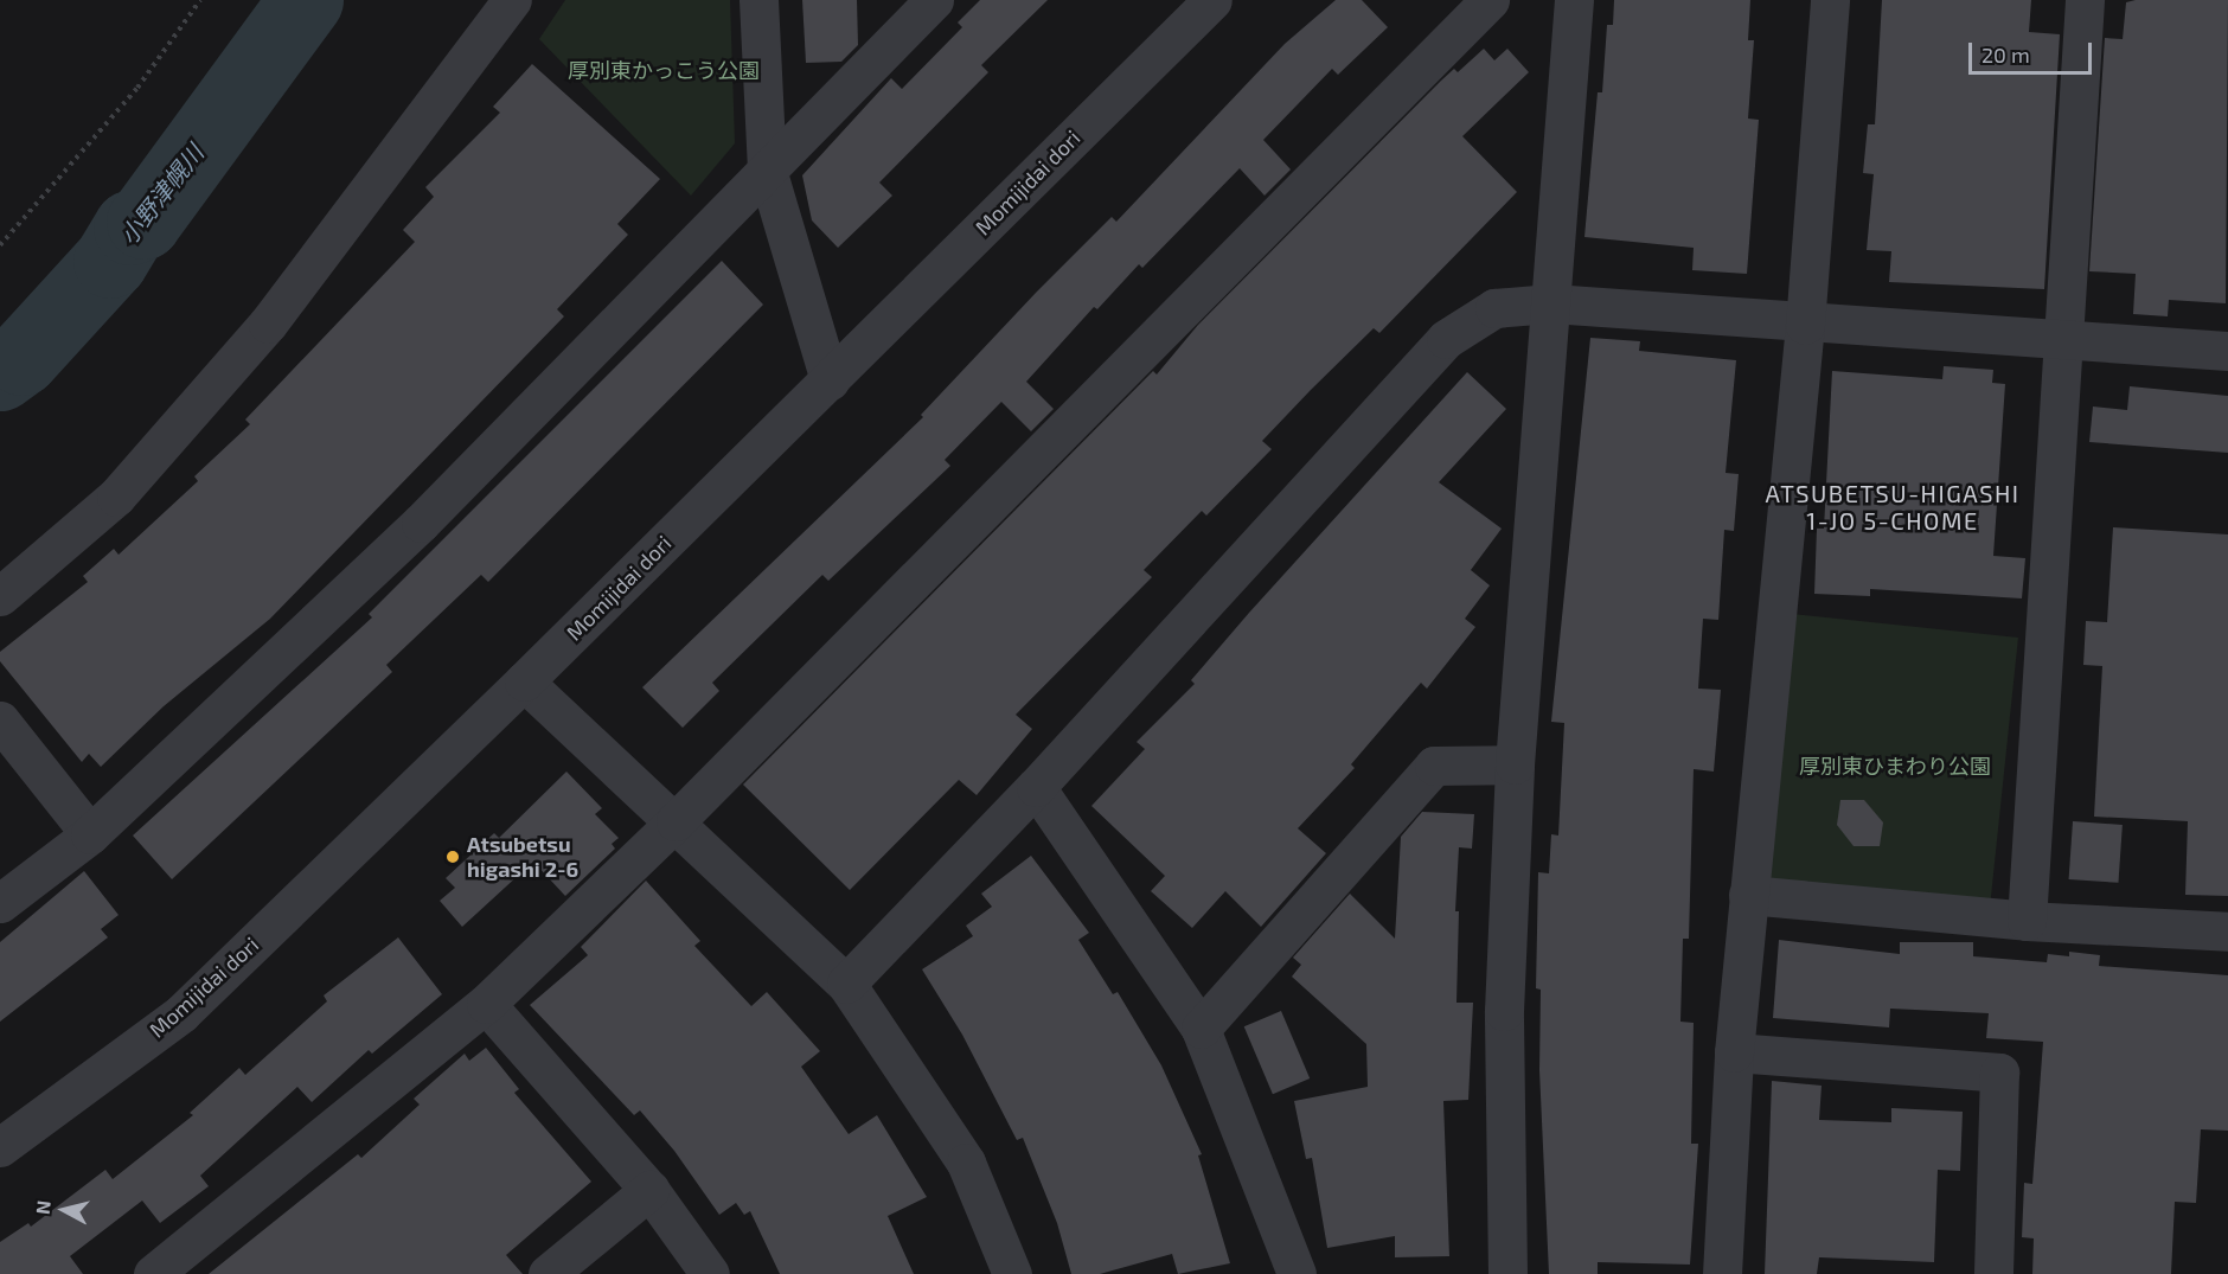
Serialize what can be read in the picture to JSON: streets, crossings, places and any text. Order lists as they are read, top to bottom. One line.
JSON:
{"streets":{"street":["Momijidai dori"]},"districts":["ATSUBETSU-HIGASHI 1-JO 5-CHOME"],"water":["小野津幌川"],"parks":["厚別東かっこう公園","厚別東ひまわり公園"],"places":["Atsubetsu higashi 2-6"],"scale_bar":"20 m","north":"left"}
